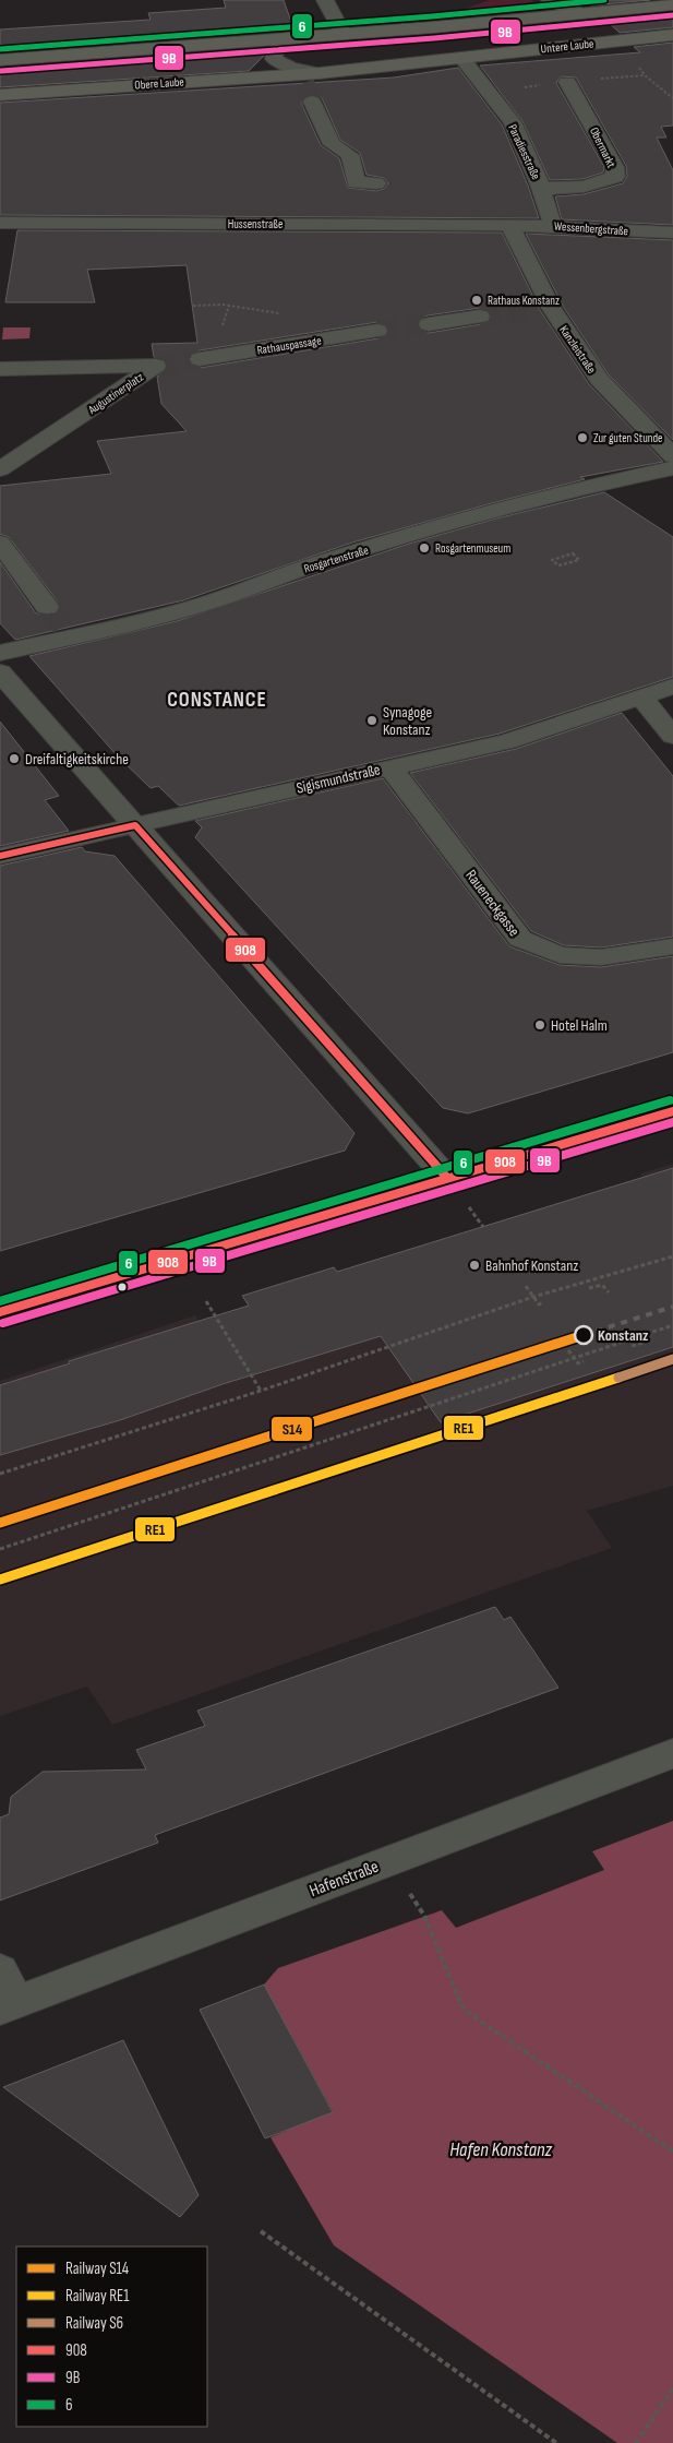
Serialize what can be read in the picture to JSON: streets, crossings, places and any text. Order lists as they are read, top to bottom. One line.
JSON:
{"streets":{"main road":["Untere Laube","Obere Laube"],"street":["Obermarkt","Paradiesstraße","Hussenstraße","Wessenbergstraße","Rathauspassage","Kanzleistraße","Augustinerplatz","Rosgartenstraße","Sigismundstraße","Raueneckgasse","Hafenstraße"]},"crossings":[["Untere Laube","Obere Laube"],["Untere Laube","Paradiesstraße"],["Obere Laube","Paradiesstraße"],["Obermarkt","Paradiesstraße"],["Paradiesstraße","Wessenbergstraße"],["Hussenstraße","Wessenbergstraße"],["Hussenstraße","Kanzleistraße"],["Wessenbergstraße","Kanzleistraße"],["Sigismundstraße","Raueneckgasse"]],"districts":["CONSTANCE"],"water":["Hafen Konstanz"],"places":["Rathaus Konstanz","Zur guten Stunde","Rosgartenmuseum","Synagoge Konstanz","Dreifaltigkeitskirche","Hotel Halm","Bahnhof Konstanz","Konstanz"],"lines":["transit line 6","transit line 9B","transit line 908","rail line S14","rail line S6","rail line RE1"],"legend":["Railway S14","Railway RE1","Railway S6","908","9B","6"]}
